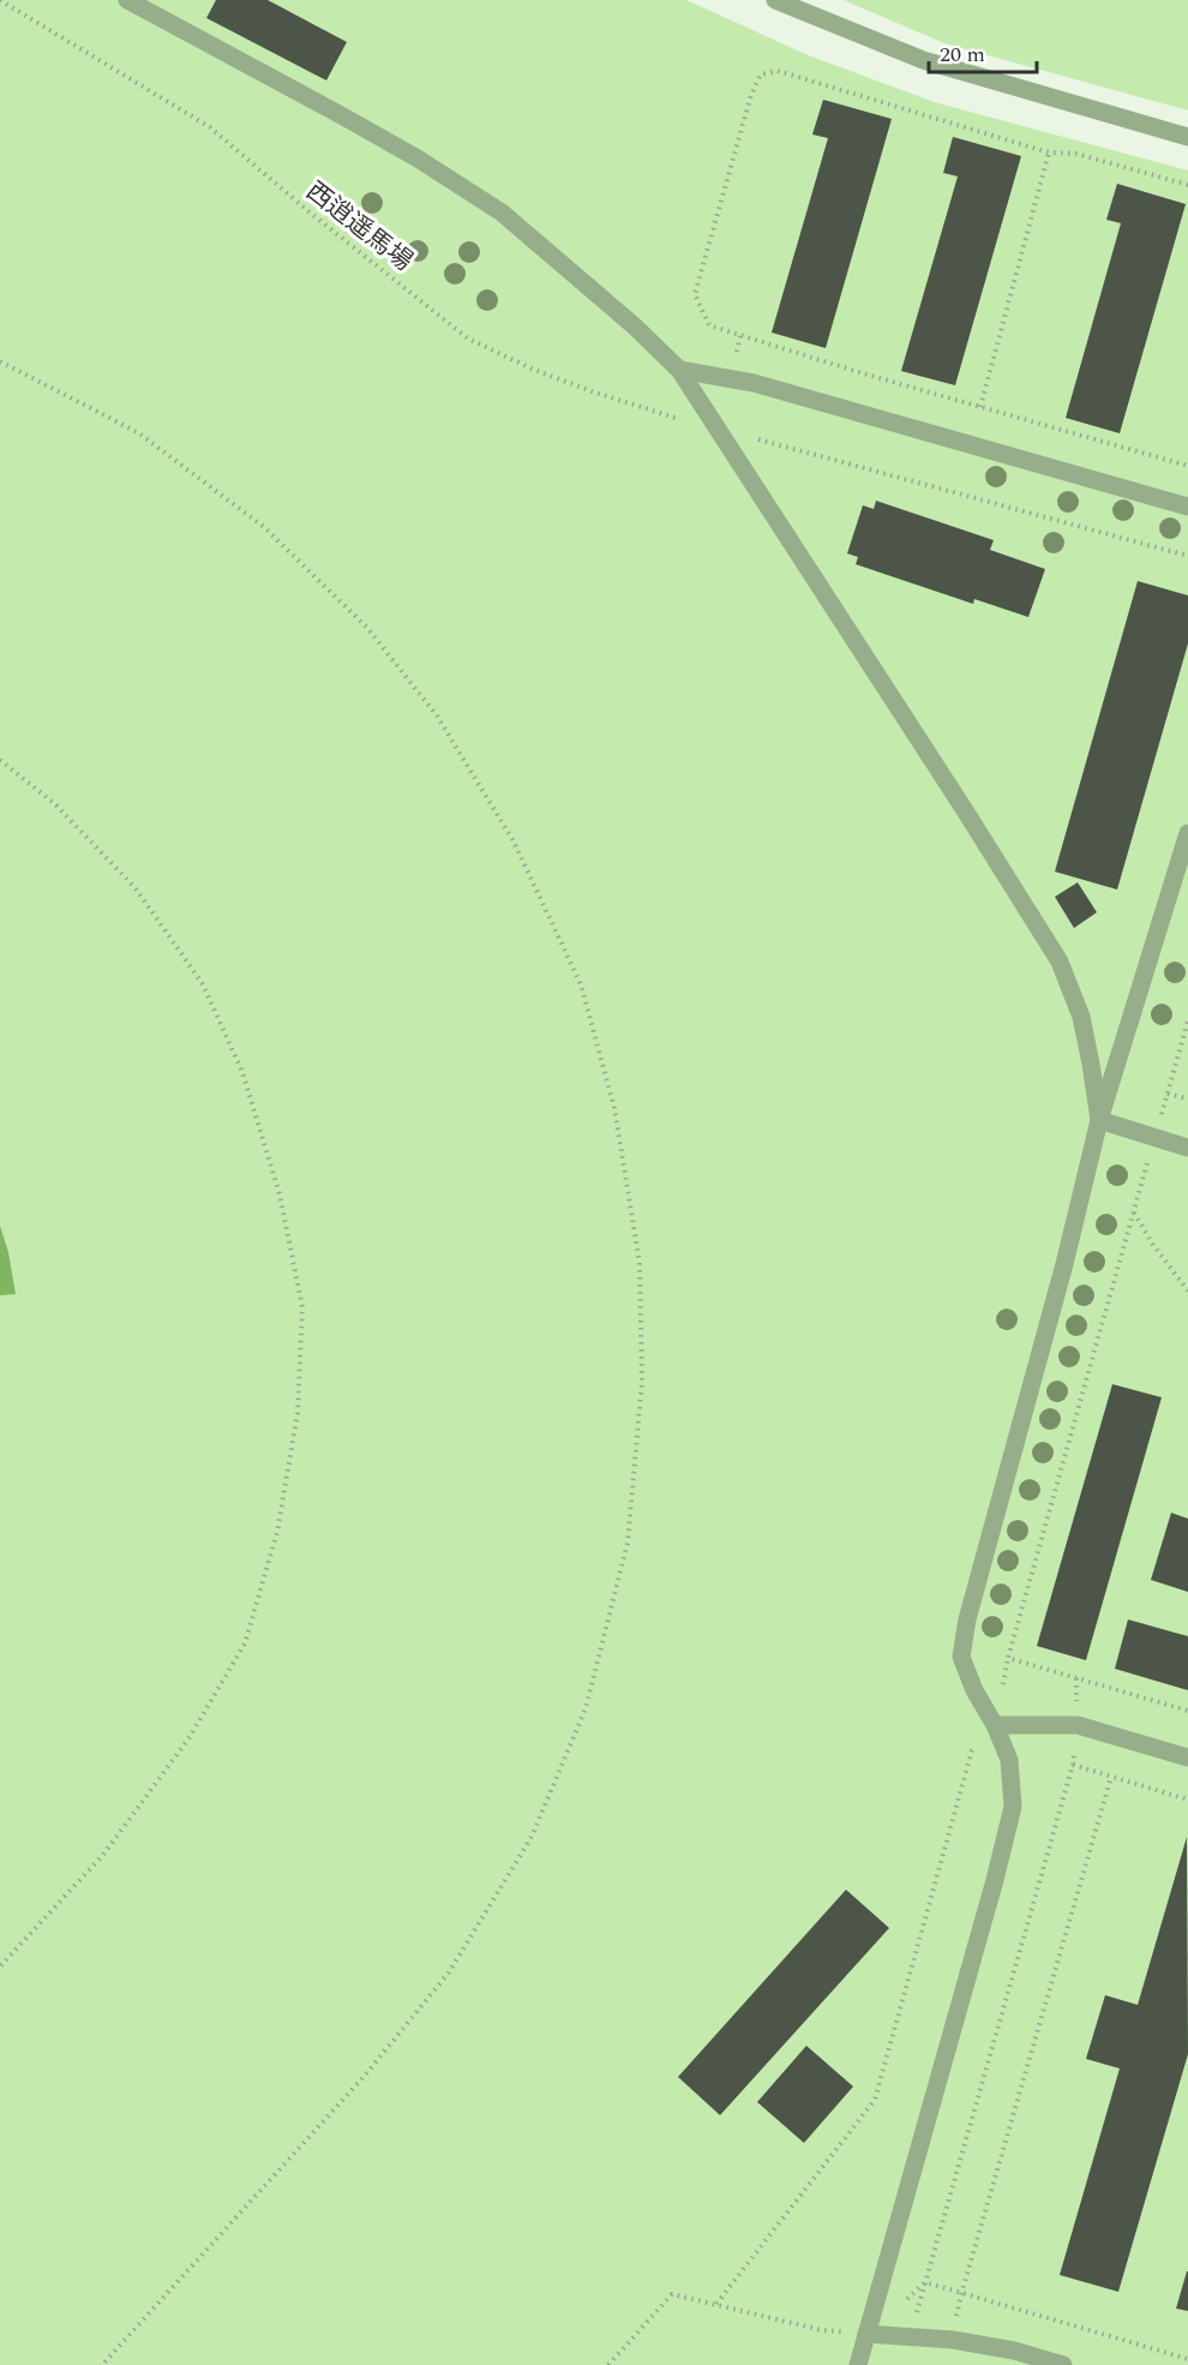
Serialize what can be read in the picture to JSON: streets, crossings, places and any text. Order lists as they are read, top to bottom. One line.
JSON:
{"streets":{"path":["西逍遥馬場"]},"scale_bar":"20 m"}
